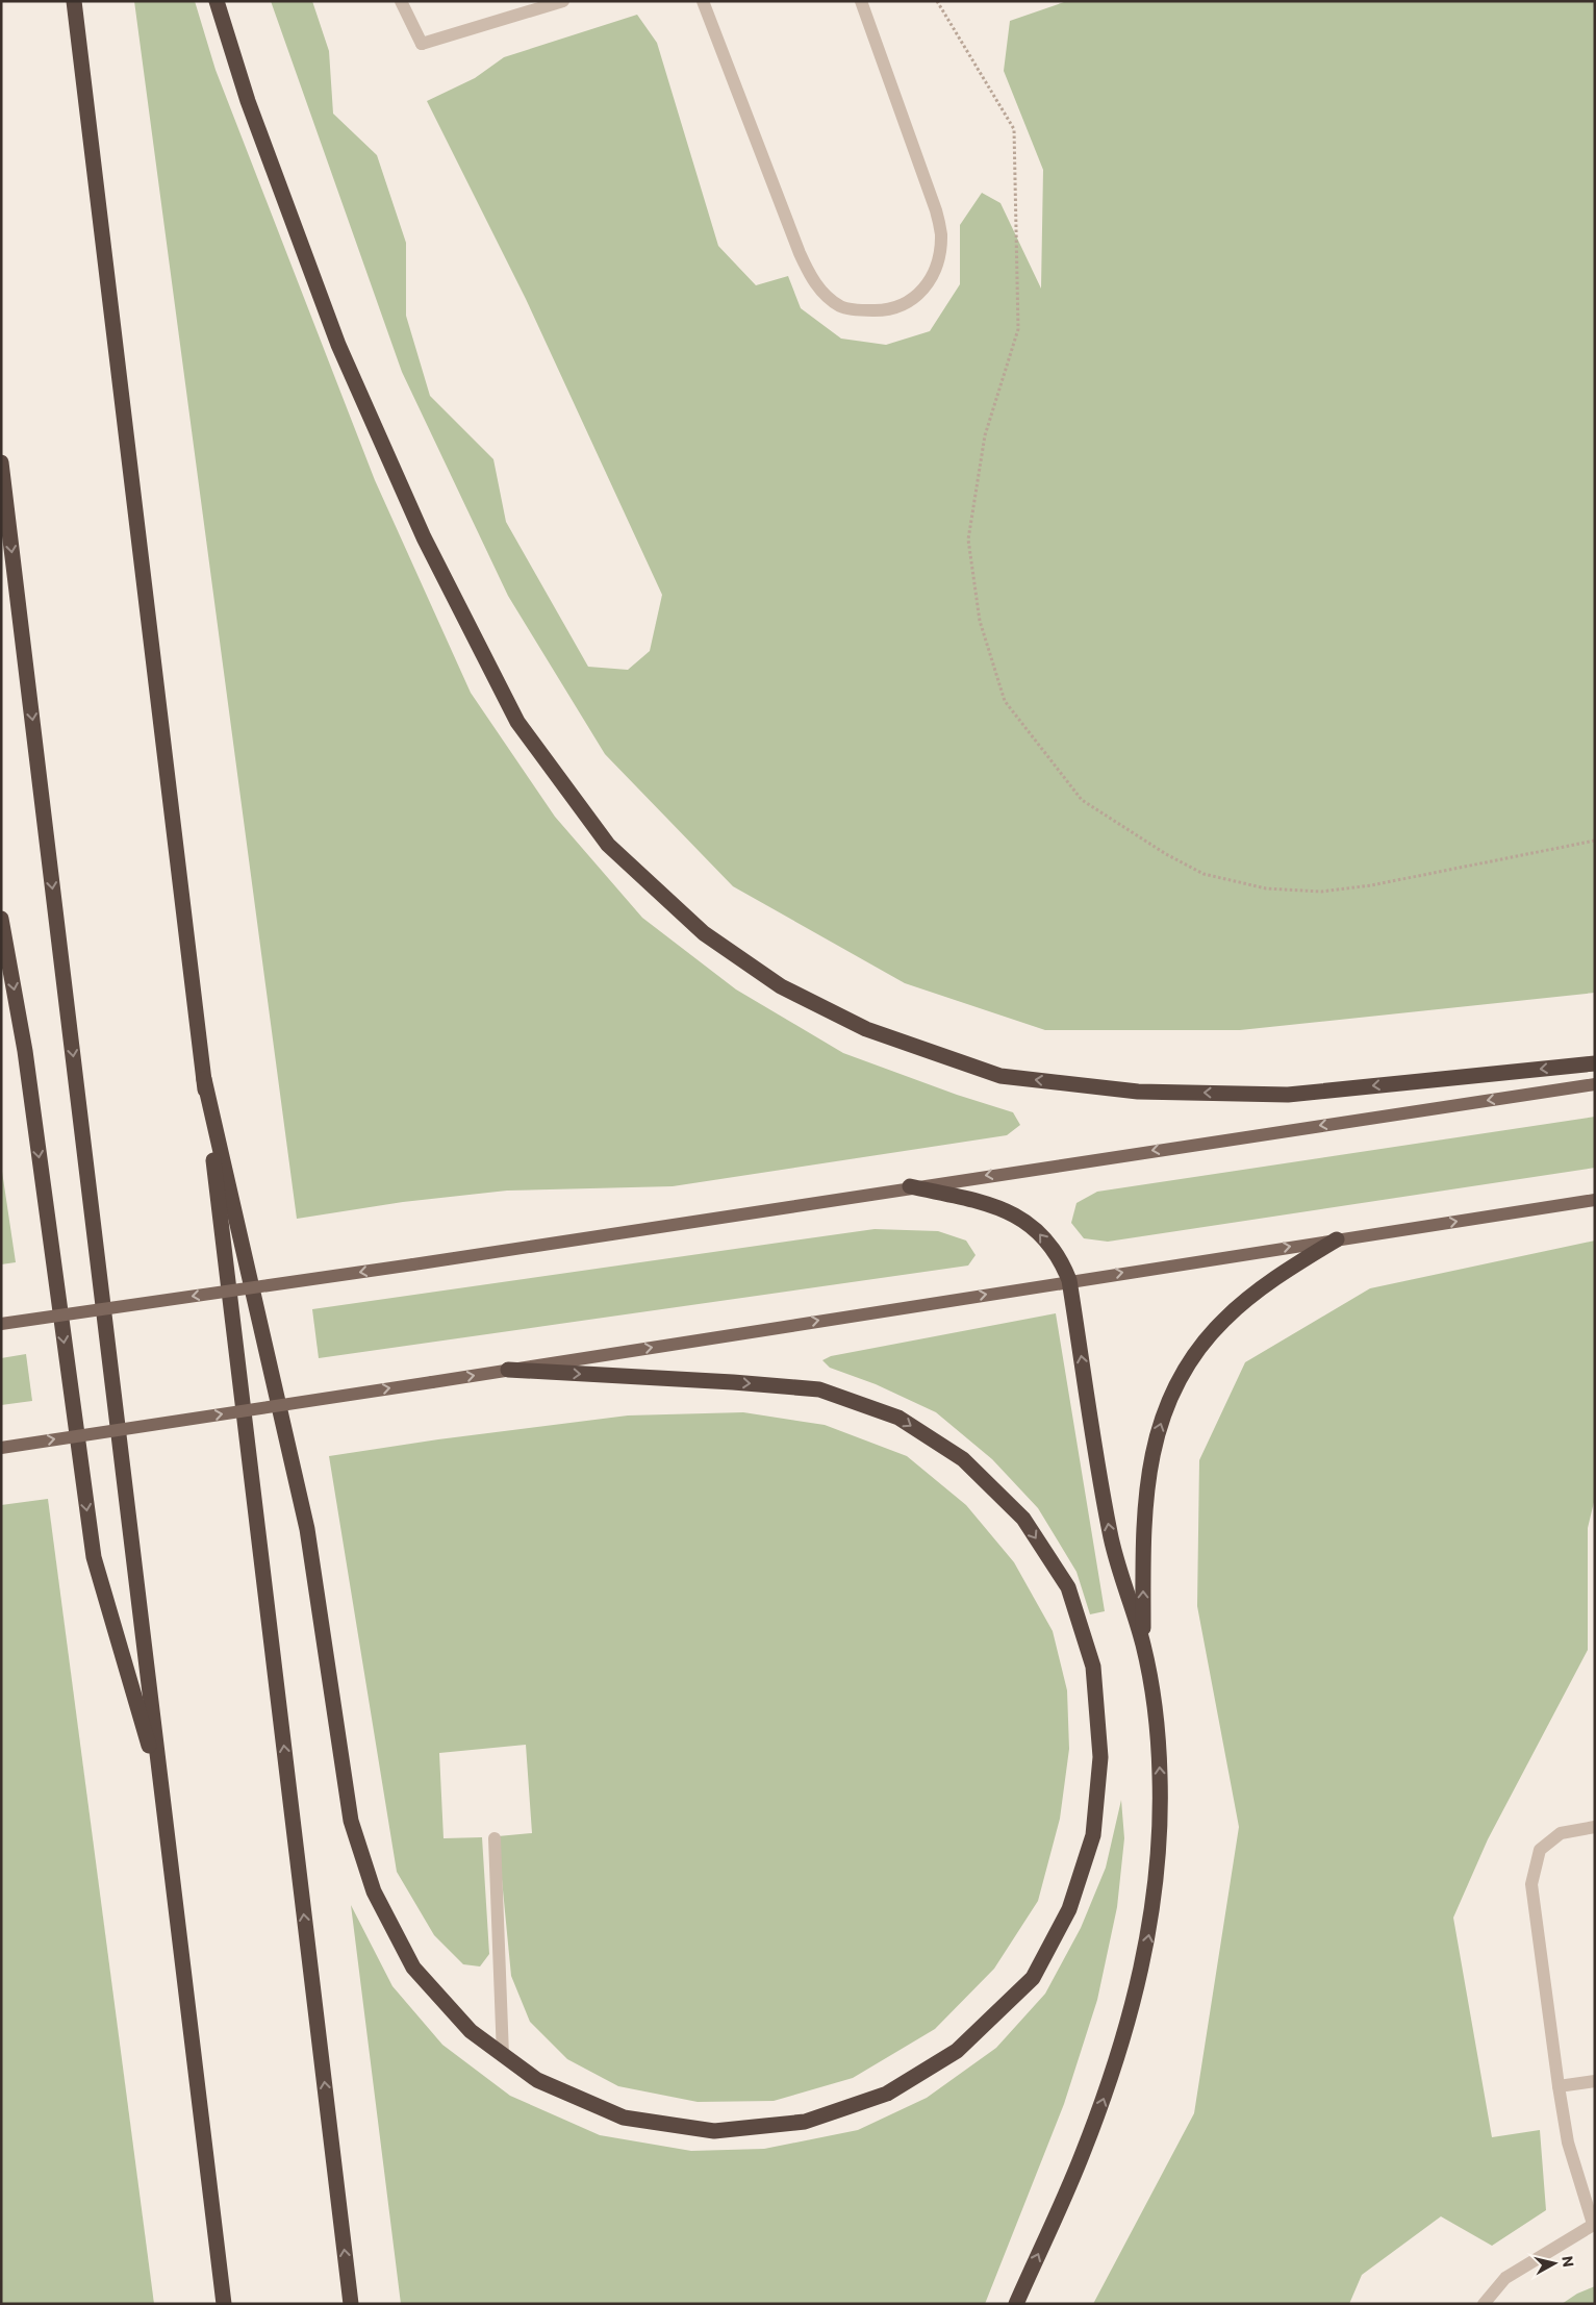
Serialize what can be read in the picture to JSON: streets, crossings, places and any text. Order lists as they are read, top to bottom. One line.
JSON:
{"north":"right"}
